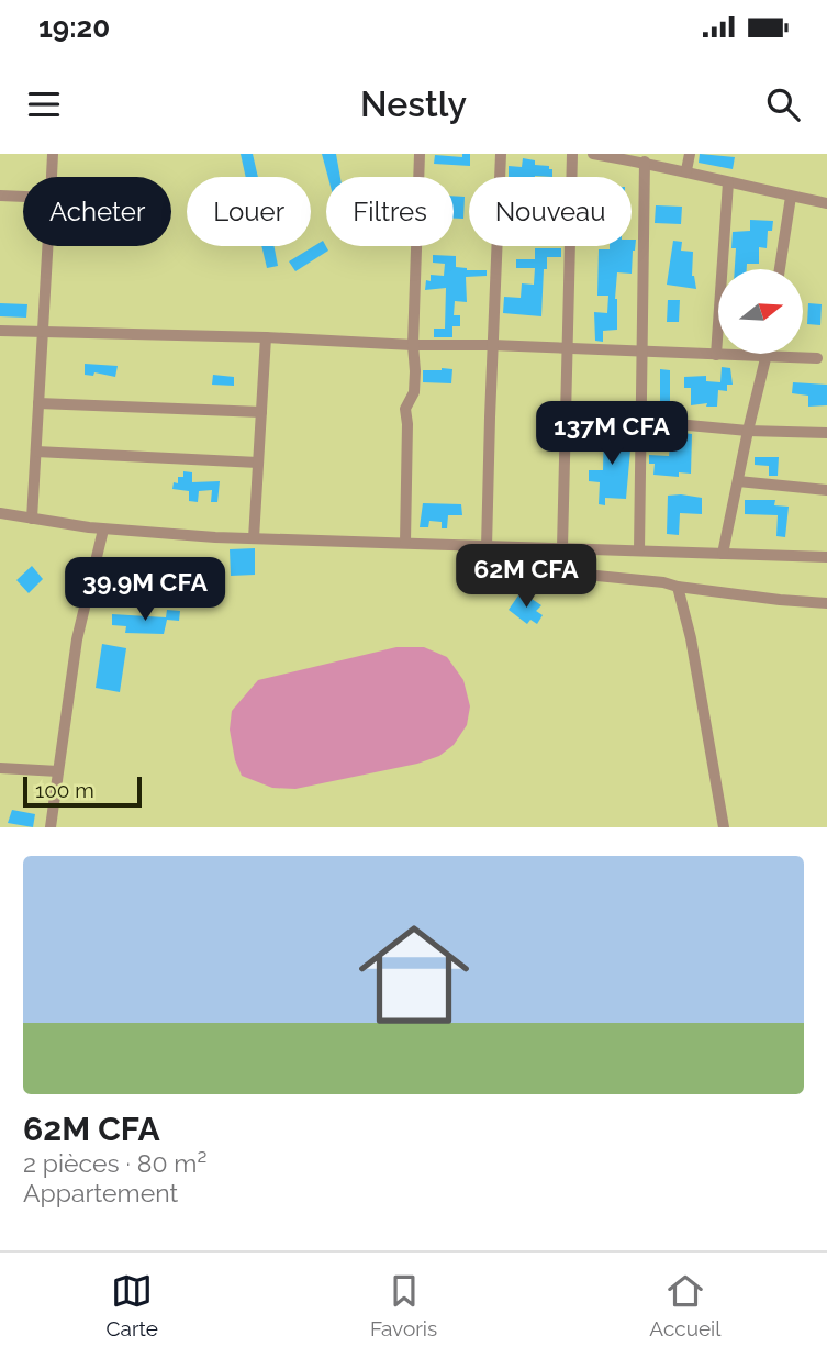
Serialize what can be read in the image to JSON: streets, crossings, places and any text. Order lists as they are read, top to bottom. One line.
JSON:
{"scale_bar":"100 m","north":"right","page":{"status":"19:20","header":"Nestly","chip":["Acheter","Louer","Filtres","Nouveau"],"price":["137M CFA","62M CFA","39.9M CFA"],"scale":"100 m","list":[{"name":"62M CFA","note":"2 pièces · 80 m² · Appartement"}],"tabs":["Carte","Favoris","Accueil"]}}
